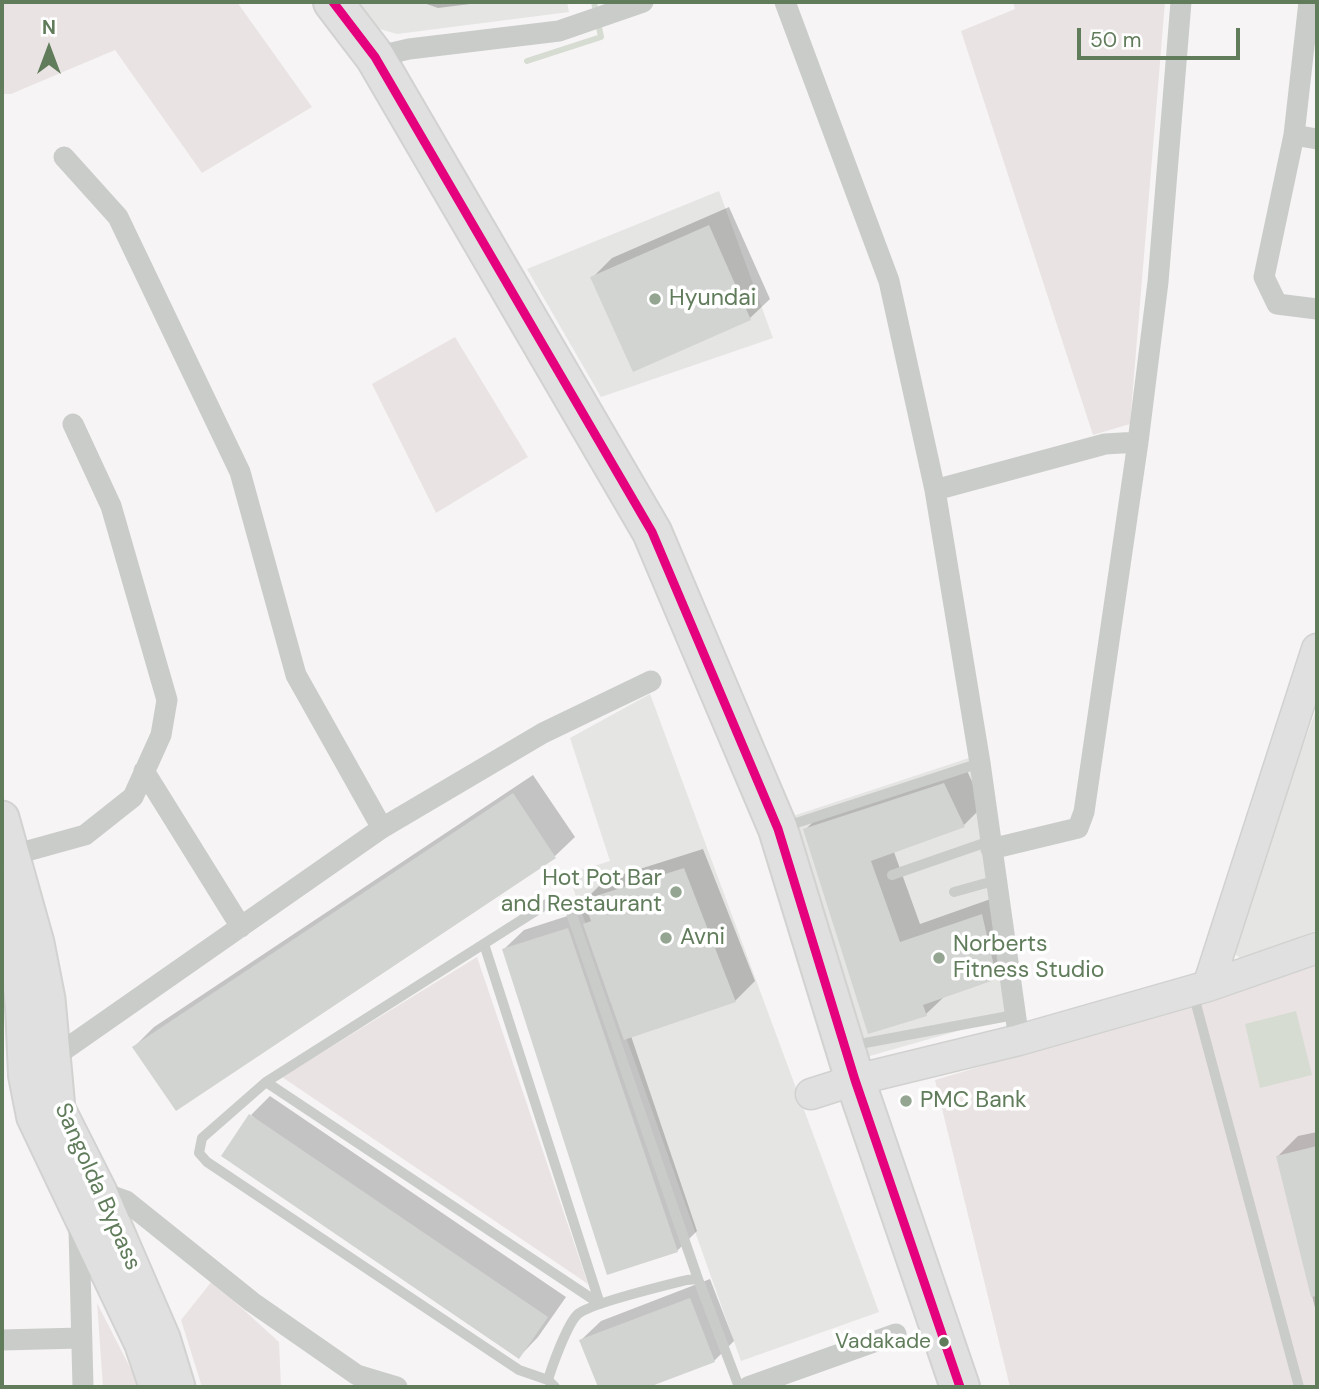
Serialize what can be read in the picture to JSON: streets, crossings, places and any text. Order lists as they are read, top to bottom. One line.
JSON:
{"streets":{"highway":["Sangolda Bypass"]},"places":["Hyundai","Hot Pot Bar and Restaurant","Avni","Norberts Fitness Studio","PMC Bank","Vadakade"],"scale_bar":"50 m","north":"top"}
